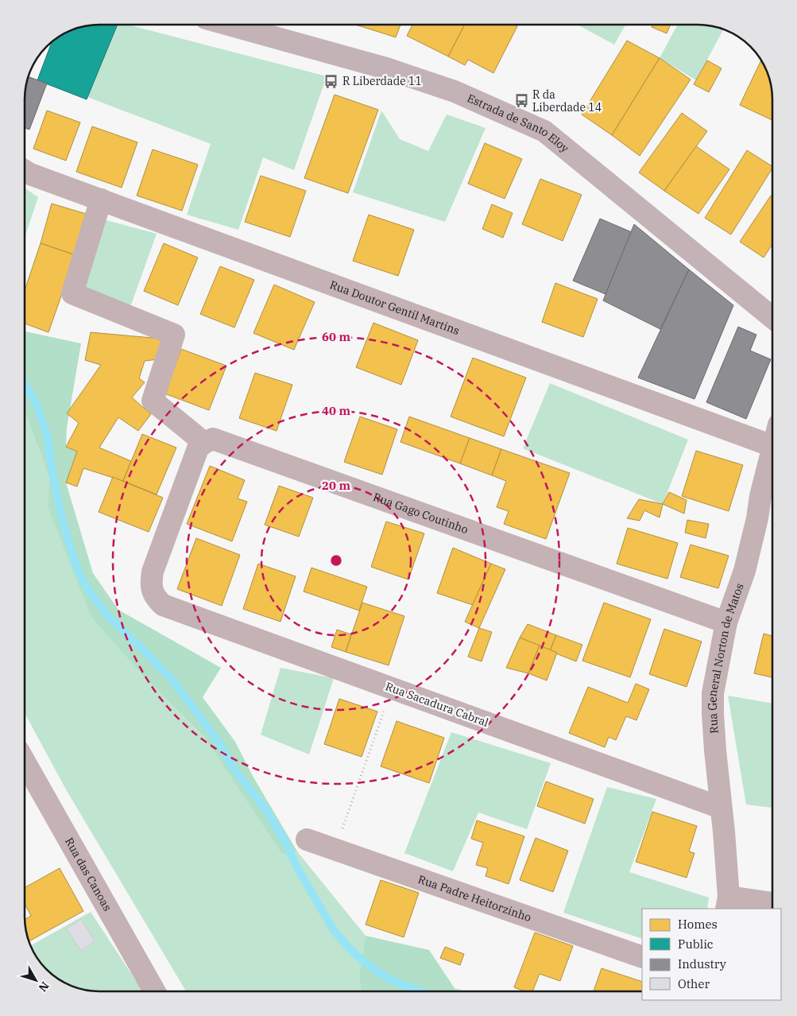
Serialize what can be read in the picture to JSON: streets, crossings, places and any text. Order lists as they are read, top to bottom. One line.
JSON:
{"streets":{"main road":["Estrada de Santo Eloy"],"street":["Rua Doutor Gentil Martins","Rua Gago Coutinho","Rua General Norton de Matos","Rua Sacadura Cabral","Rua das Canoas","Rua Padre Heitorzinho"]},"crossings":[["Rua Doutor Gentil Martins","Rua General Norton de Matos"],["Rua Gago Coutinho","Rua General Norton de Matos"],["Rua Gago Coutinho","Rua Sacadura Cabral"],["Rua General Norton de Matos","Rua Sacadura Cabral"]],"places":{"bus stop":["R Liberdade 11","R da Liberdade 14"]},"legend":["Homes","Public","Industry","Other"],"north":"bottom right","rings":["60 m","40 m","20 m"]}
